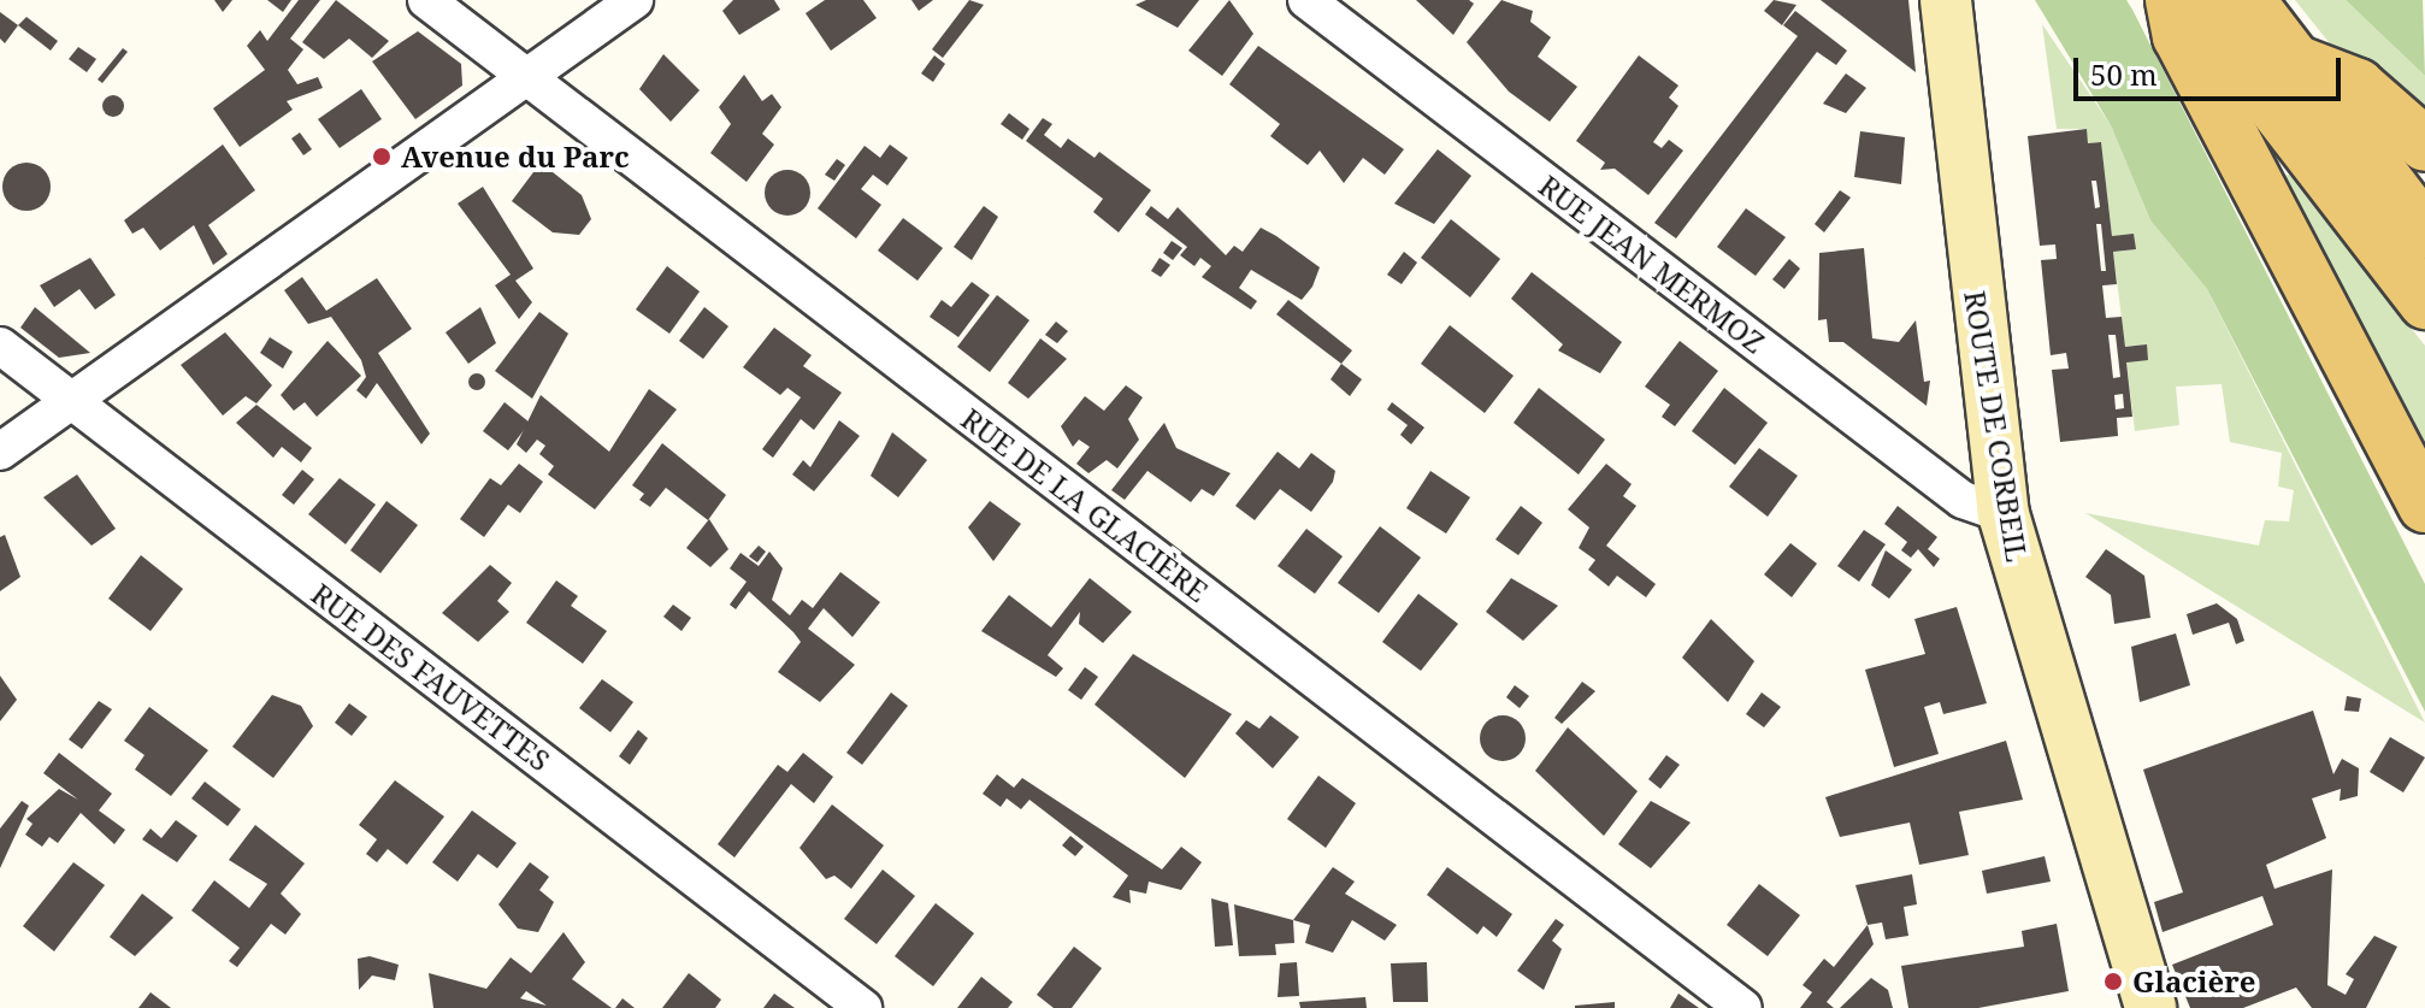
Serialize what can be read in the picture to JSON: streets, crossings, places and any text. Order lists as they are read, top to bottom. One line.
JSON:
{"streets":{"main road":["ROUTE DE CORBEIL"],"street":["RUE JEAN MERMOZ","RUE DE LA GLACIÈRE","RUE DES FAUVETTES"]},"crossings":[["RUE JEAN MERMOZ","ROUTE DE CORBEIL"]],"places":["Avenue du Parc","Glacière"],"scale_bar":"50 m"}
